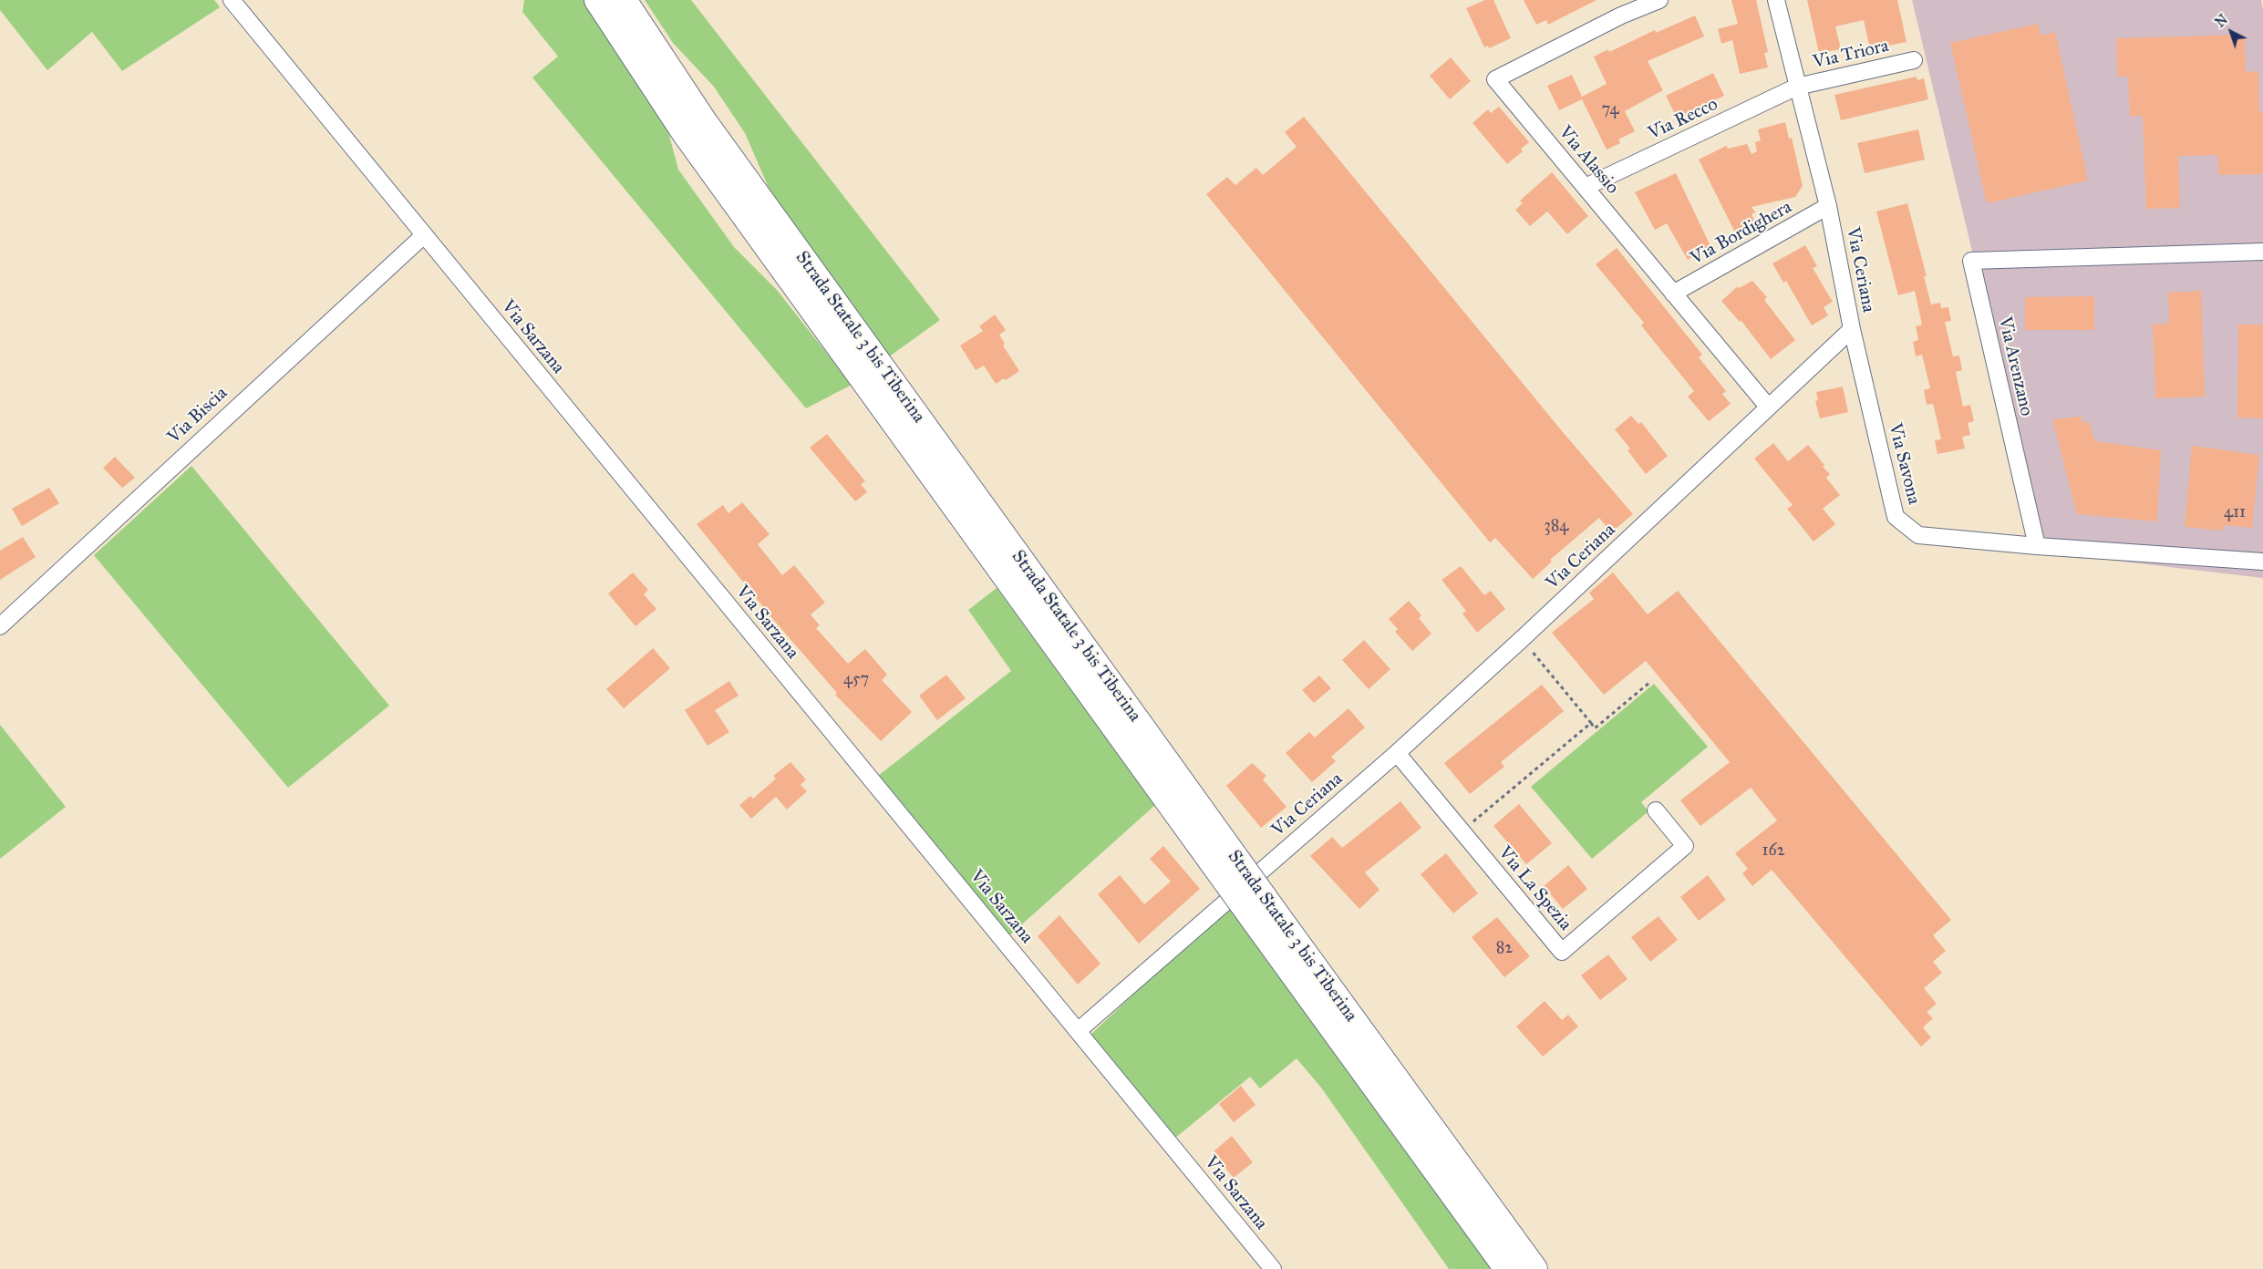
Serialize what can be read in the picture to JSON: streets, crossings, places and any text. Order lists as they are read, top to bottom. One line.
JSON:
{"streets":{"highway":["Strada Statale 3 bis Tiberina"],"street":["Via Triora","Via Recco","Via Alassio","Via Bordighera","Via Ceriana","Via Sarzana","Via Arenzano","Via Biscia","Via Savona","Via La Spezia"]},"crossings":[["Via Triora","Via Recco"],["Via Triora","Via Ceriana"],["Via Recco","Via Alassio"],["Via Recco","Via Ceriana"],["Via Alassio","Via Bordighera"],["Via Alassio","Via Ceriana"],["Via Bordighera","Via Ceriana"],["Via Ceriana","Via Sarzana"],["Via Ceriana","Via Savona"],["Via Ceriana","Via La Spezia"],["Via Sarzana","Via Biscia"],["Via Arenzano","Via Savona"]],"house_numbers":["74","411","384","457","162","82"],"north":"top left"}
